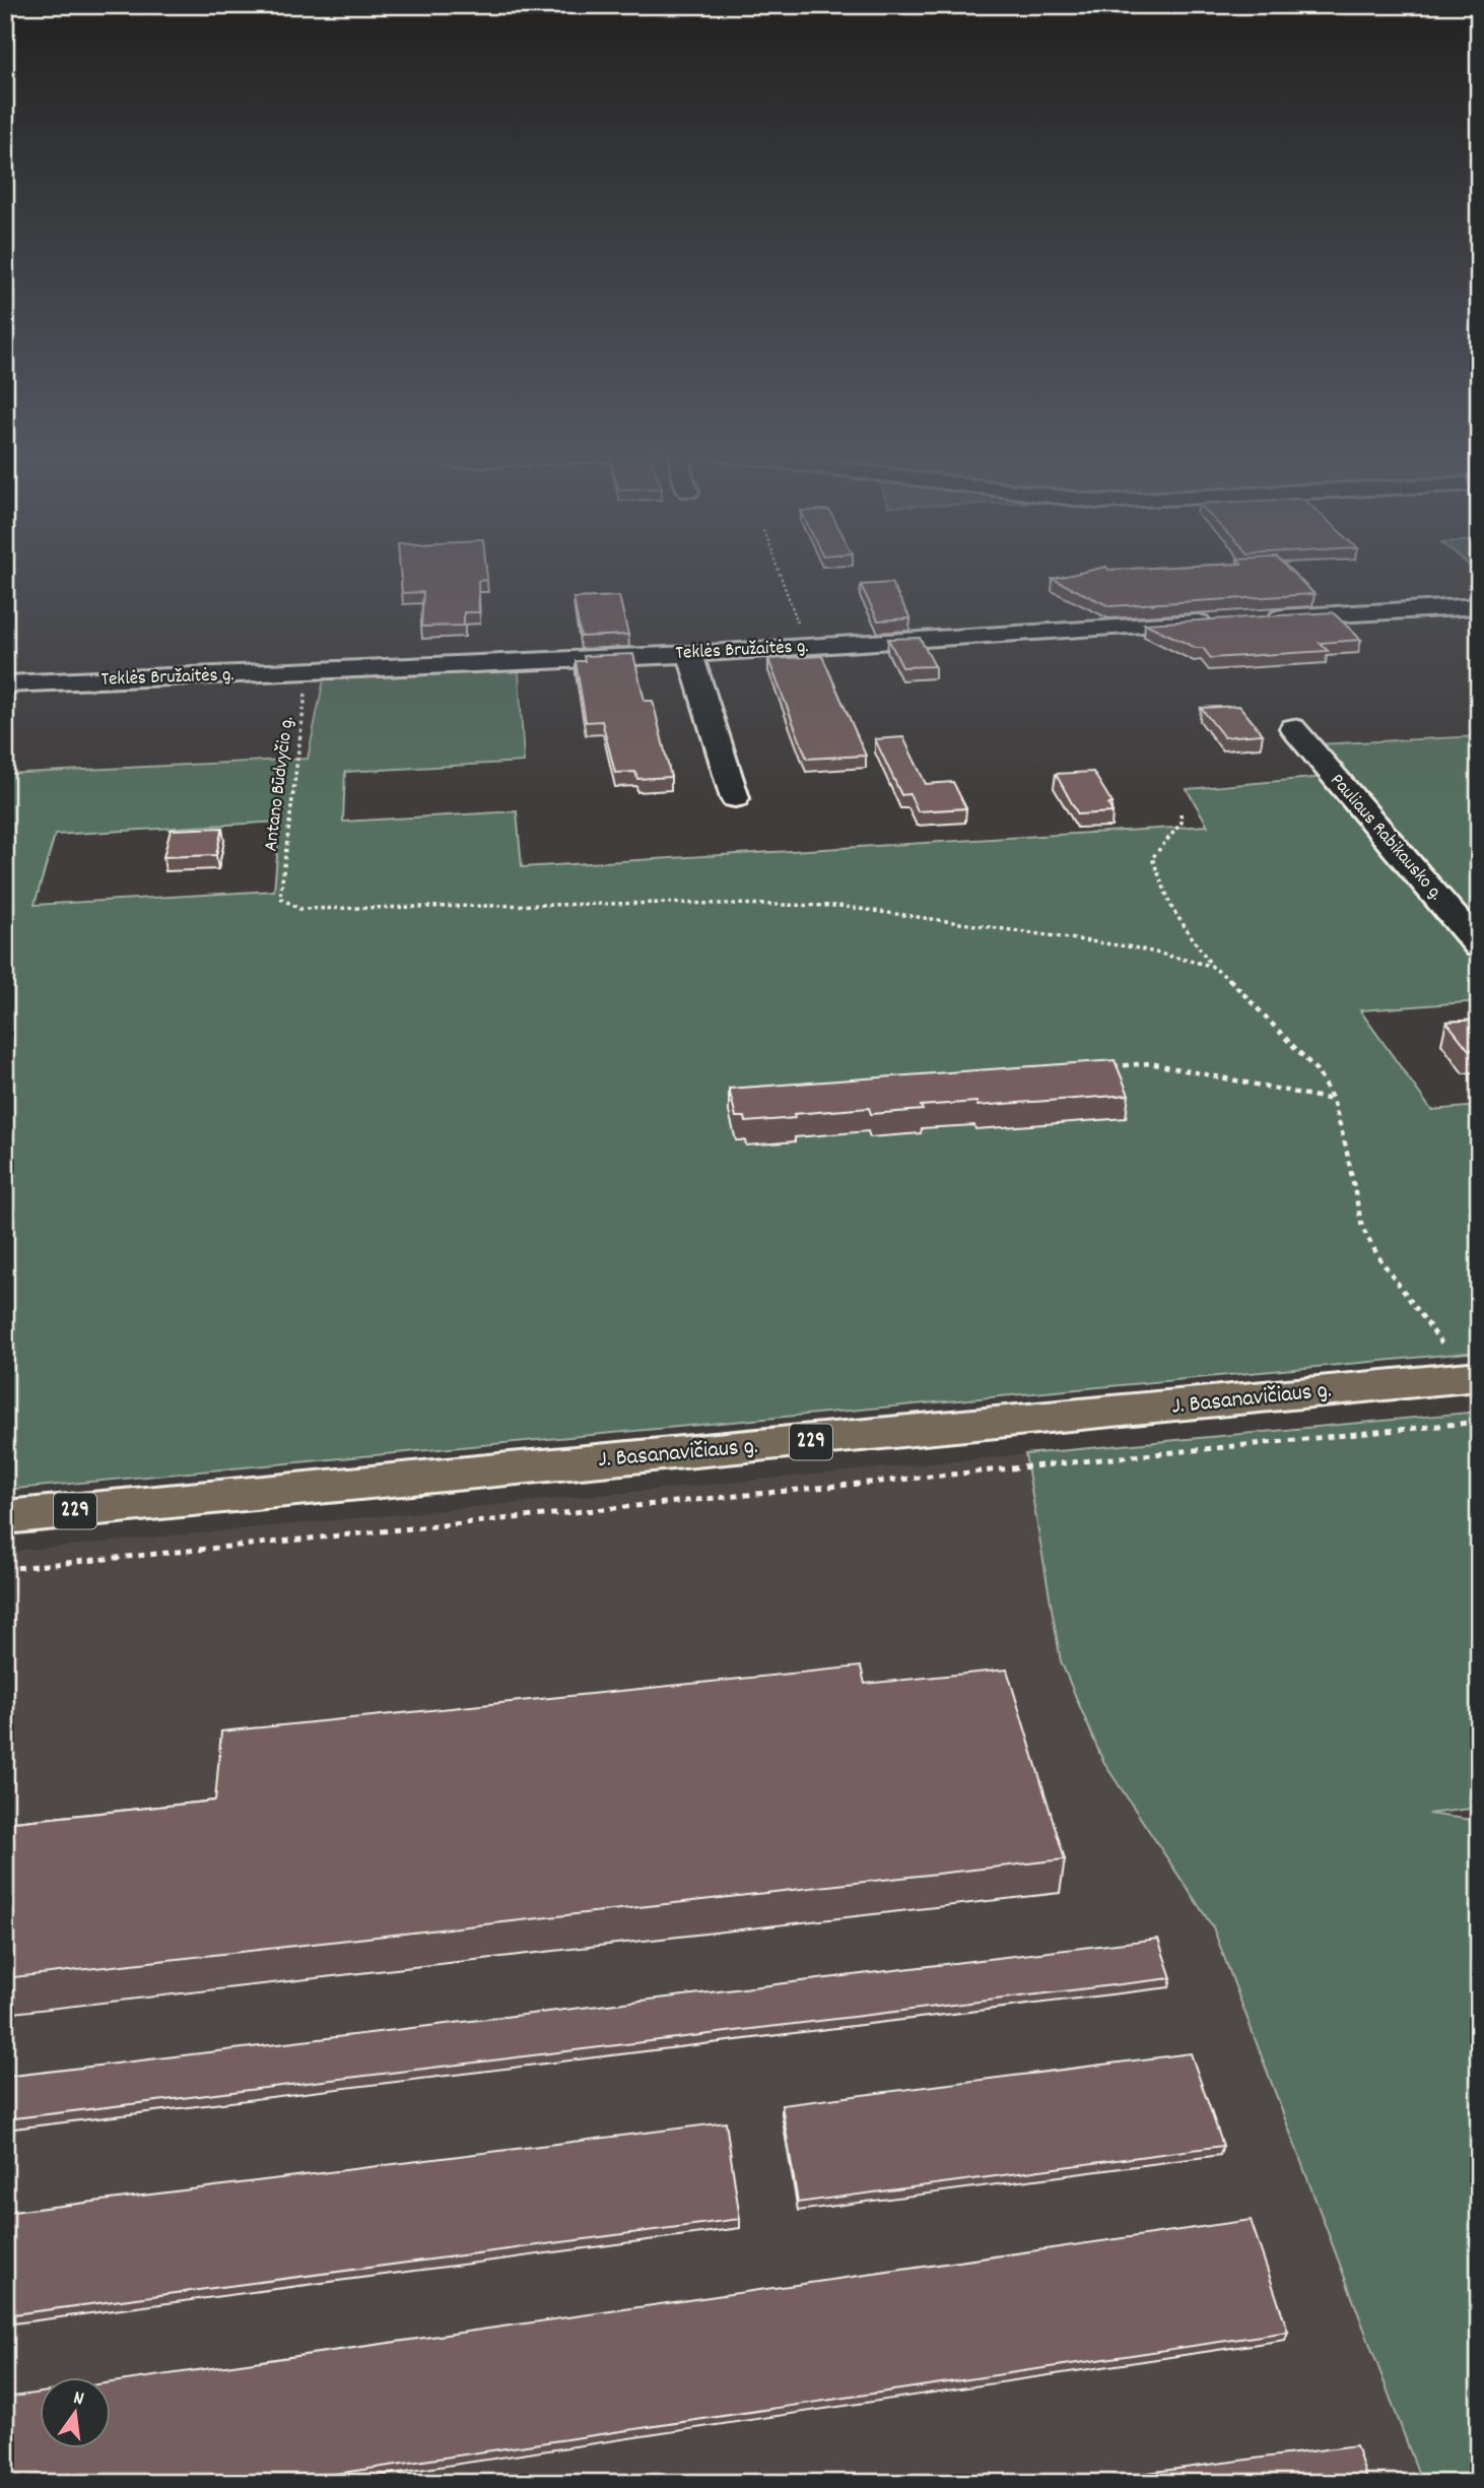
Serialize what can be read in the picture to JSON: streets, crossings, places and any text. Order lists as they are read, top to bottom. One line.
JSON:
{"streets":{"main road":["J. Basanavičiaus g.","229"],"street":["Teklės Bružaitės g.","Pauliaus Rabikausko g."],"path":["Antano Būdvyčio g."]},"crossings":[["Teklės Bružaitės g.","Antano Būdvyčio g."]],"north":"top"}
